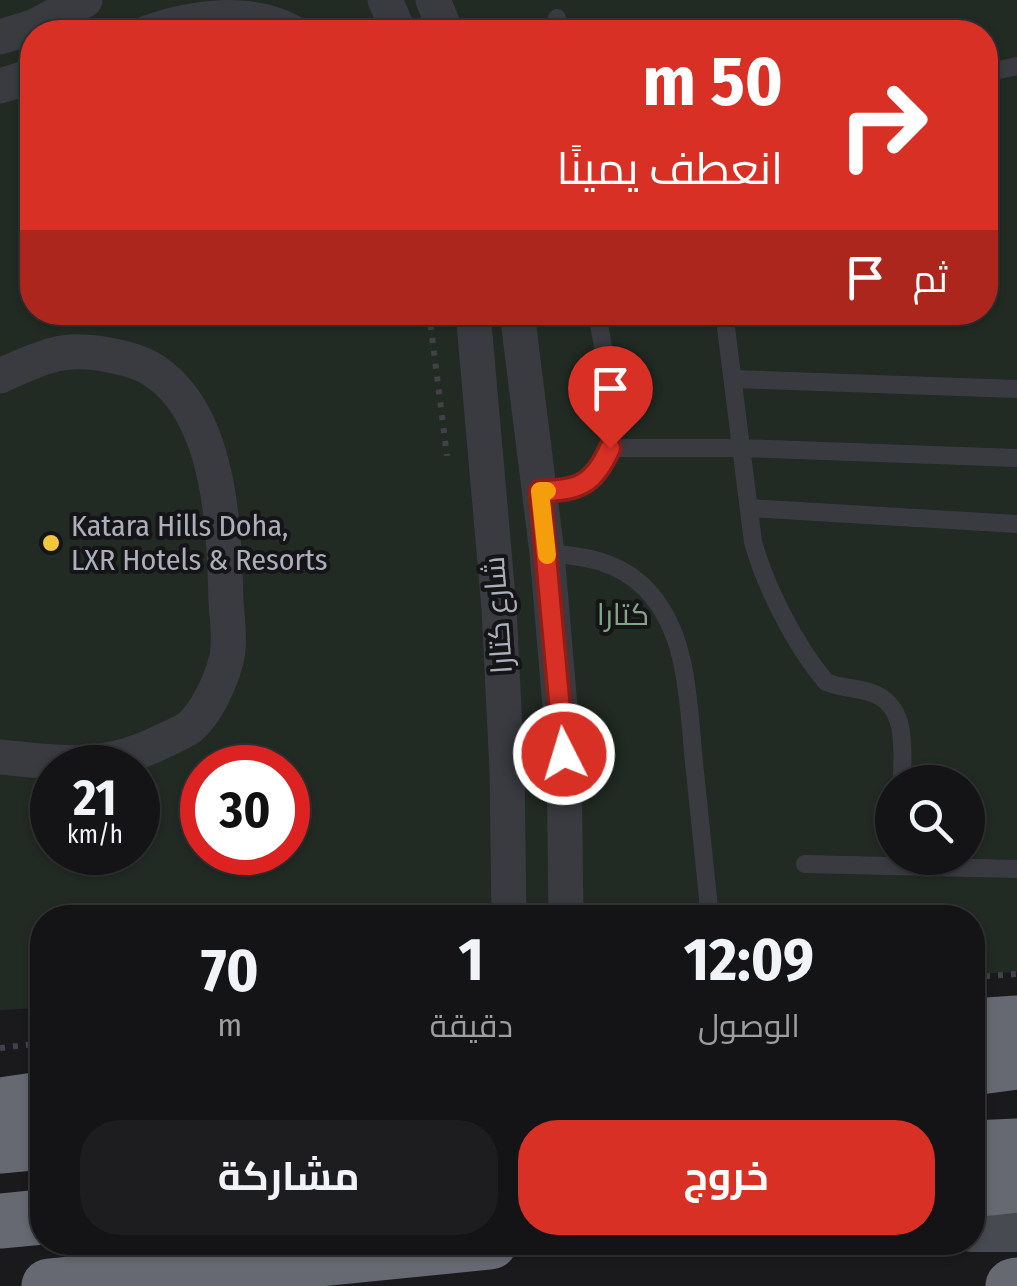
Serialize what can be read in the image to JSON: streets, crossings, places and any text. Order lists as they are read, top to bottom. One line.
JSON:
{"streets":{"street":["شارع كتارا"]},"parks":["كتارا"],"places":["Katara Hills Doha, LXR Hotels & Resorts"],"page":{"turn":["50 m","انعطف يمينًا"],"then":"ثم","speed":"21 km/h","limit":"30","eta":["12:09","الوصول","1","دقيقة","70","m"],"buttons":["خروج","مشاركة"]}}
